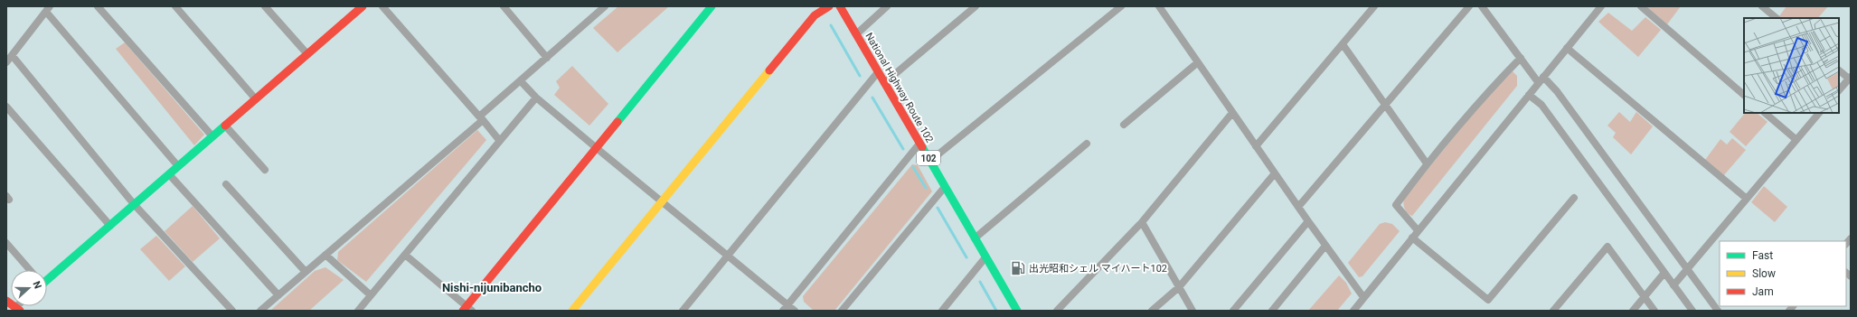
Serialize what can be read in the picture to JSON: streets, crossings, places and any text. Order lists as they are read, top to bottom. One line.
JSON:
{"streets":{"main road":["National Highway Route 102","102"]},"districts":["Nishi-nijunibancho"],"places":{"fuel station":["出光昭和シェル マイハート102"]},"legend":["Fast","Slow","Jam"],"north":"right"}
